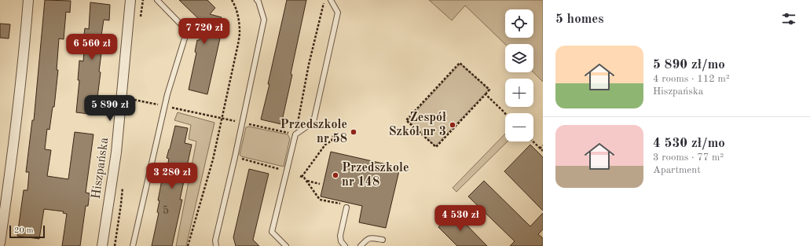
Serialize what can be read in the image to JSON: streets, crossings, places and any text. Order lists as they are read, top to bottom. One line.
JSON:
{"streets":{"street":["Hiszpańska"]},"places":["Zespół Szkół nr 3","Przedszkole nr 58","Przedszkole nr 148"],"house_numbers":["5"],"scale_bar":"20 m","page":{"heading":"5 homes","map_buttons":["+","−"],"price":["7 720 zł","6 560 zł","5 890 zł","3 280 zł","4 530 zł"],"list":[{"name":"5 890 zł/mo","note":"4 rooms · 112 m² · Hiszpańska"},{"name":"4 530 zł/mo","note":"3 rooms · 77 m² · Apartment"}],"scale":"20 m"}}
